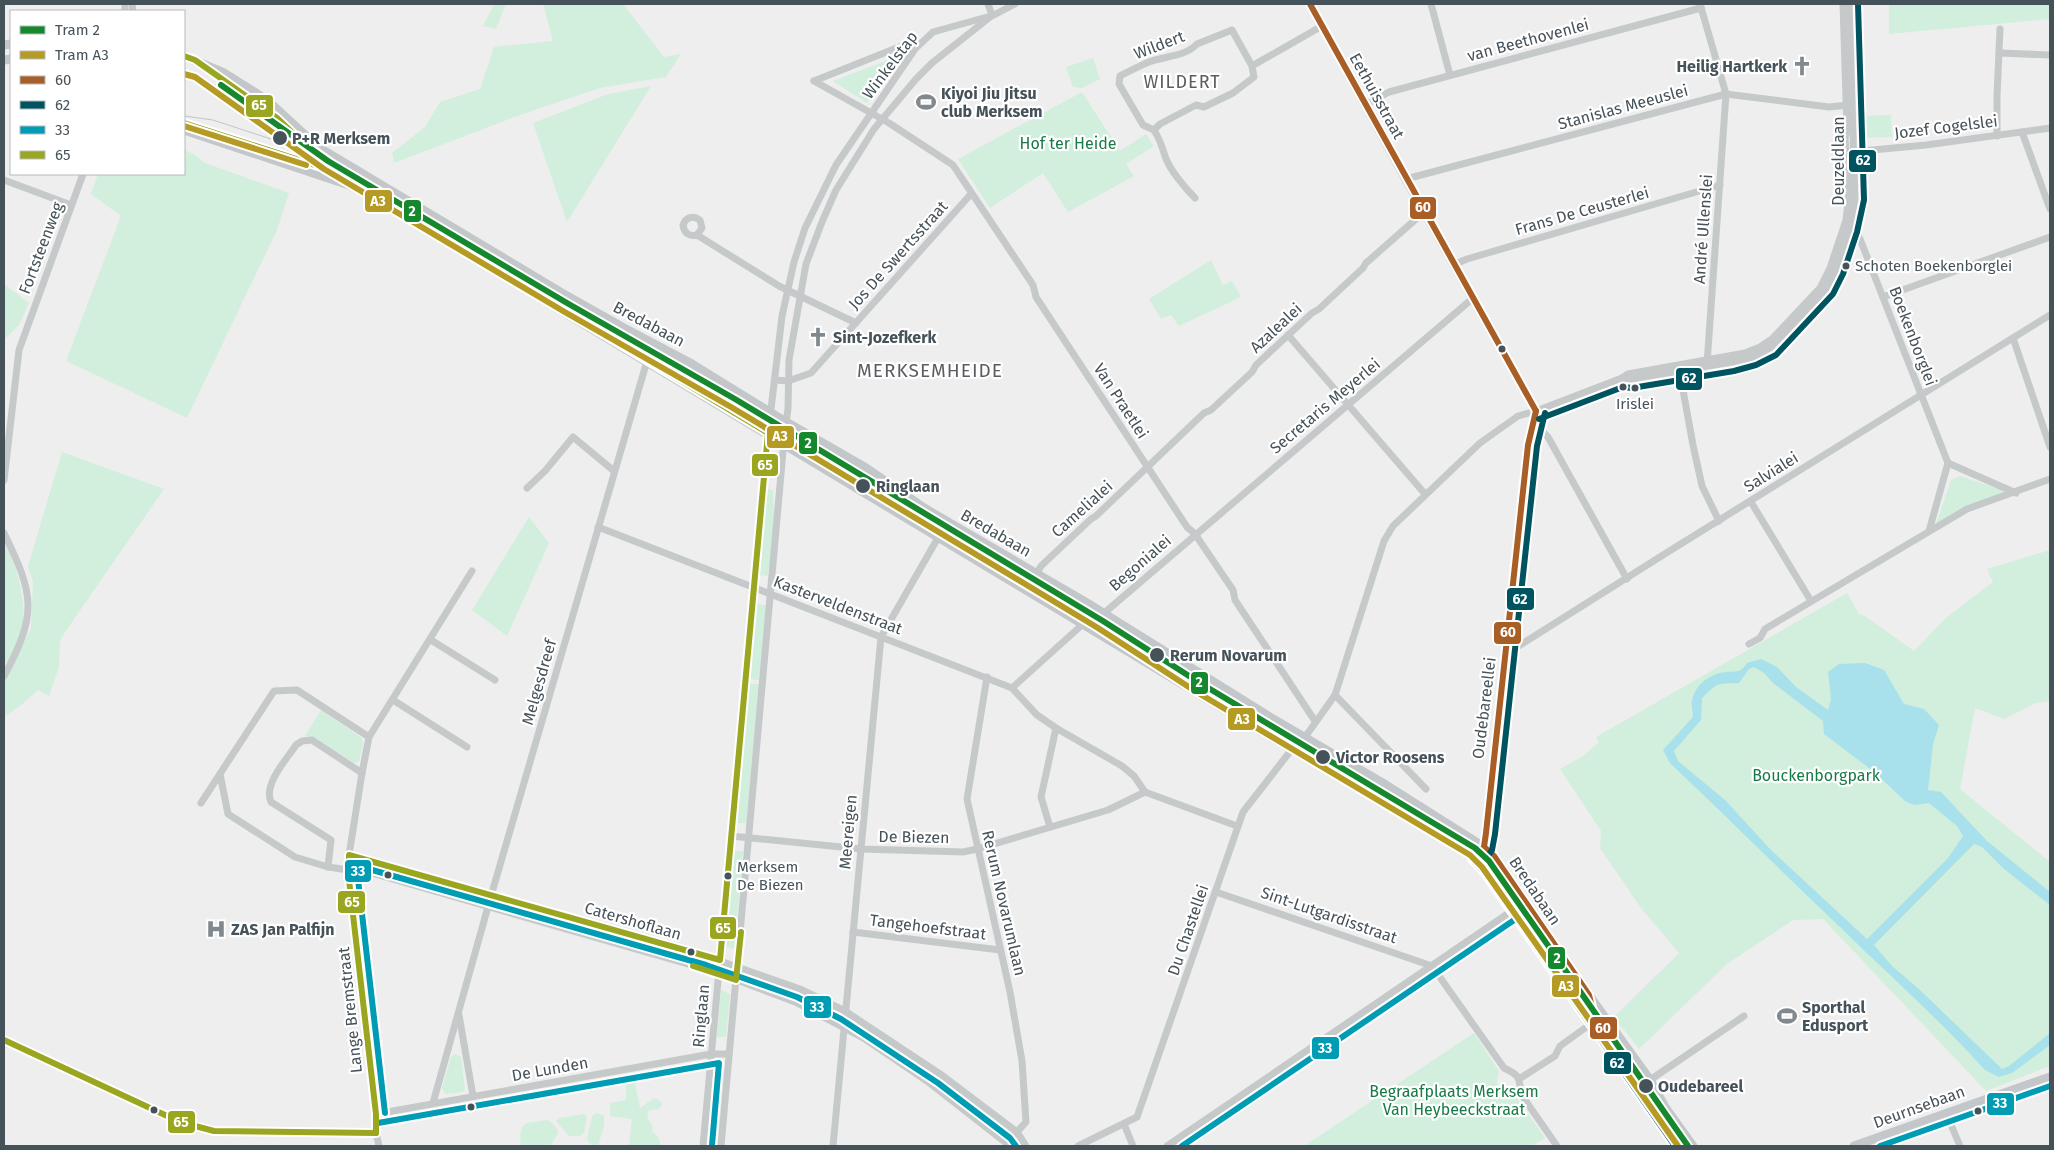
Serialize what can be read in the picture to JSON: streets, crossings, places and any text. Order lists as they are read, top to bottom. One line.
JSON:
{"streets":{"main road":["Eethuisstraat","Bredabaan","Oudebareellei","Deurnsebaan"],"street":["van Beethovenlei","Wildert","Winkelstap","Stanislas Meeuslei","Jozef Cogelslei","Deuzeldlaan","Frans De Ceusterlei","André Ullenslei","Fortsteenweg","Jos De Swertsstraat","Azalealei","Boekenborglei","Van Praetlei","Secretaris Meyerlei","Salvialei","Camelialei","Begonialei","Kasterveldenstraat","Melgesdreef","Meereigen","De Biezen","Rerum Novarumlaan","Sint-Lutgardisstraat","Catershoflaan","Tangehoefstraat","Du Chastellei","Lange Bremstraat","Ringlaan","De Lunden"]},"crossings":[["van Beethovenlei","Eethuisstraat"],["van Beethovenlei","André Ullenslei"],["Winkelstap","Van Praetlei"],["Winkelstap","Ringlaan"],["Eethuisstraat","Stanislas Meeuslei"],["Eethuisstraat","Deuzeldlaan"],["Eethuisstraat","Frans De Ceusterlei"],["Eethuisstraat","Azalealei"],["Eethuisstraat","Secretaris Meyerlei"],["Eethuisstraat","Oudebareellei"],["Stanislas Meeuslei","Deuzeldlaan"],["Stanislas Meeuslei","André Ullenslei"],["Jozef Cogelslei","Deuzeldlaan"],["Deuzeldlaan","André Ullenslei"],["Deuzeldlaan","Boekenborglei"],["Deuzeldlaan","Oudebareellei"],["Deuzeldlaan","Du Chastellei"],["Frans De Ceusterlei","André Ullenslei"],["Jos De Swertsstraat","Van Praetlei"],["Jos De Swertsstraat","Ringlaan"],["Bredabaan","Camelialei"],["Bredabaan","Begonialei"],["Bredabaan","Melgesdreef"],["Bredabaan","Oudebareellei"],["Bredabaan","Meereigen"],["Bredabaan","Du Chastellei"],["Bredabaan","Ringlaan"],["Azalealei","Van Praetlei"],["Azalealei","Camelialei"],["Boekenborglei","Salvialei"],["Van Praetlei","Secretaris Meyerlei"],["Van Praetlei","Camelialei"],["Van Praetlei","Begonialei"],["Van Praetlei","Du Chastellei"],["Secretaris Meyerlei","Begonialei"],["Salvialei","Oudebareellei"],["Kasterveldenstraat","Melgesdreef"],["Kasterveldenstraat","Meereigen"],["Kasterveldenstraat","Rerum Novarumlaan"],["Kasterveldenstraat","Ringlaan"],["Melgesdreef","Catershoflaan"],["Melgesdreef","De Lunden"],["Meereigen","De Biezen"],["Meereigen","Catershoflaan"],["Meereigen","Tangehoefstraat"],["De Biezen","Rerum Novarumlaan"],["De Biezen","Ringlaan"],["Rerum Novarumlaan","Catershoflaan"],["Rerum Novarumlaan","Tangehoefstraat"],["Sint-Lutgardisstraat","Du Chastellei"],["Catershoflaan","Lange Bremstraat"],["Catershoflaan","Ringlaan"],["Lange Bremstraat","De Lunden"],["Ringlaan","De Lunden"]],"districts":["WILDERT","MERKSEMHEIDE"],"parks":["Hof ter Heide","Bouckenborgpark","Begraafplaats Merksem Van Heybeeckstraat"],"places":{"church":["Heilig Hartkerk","Sint-Jozefkerk"],"sports":["Kiyoi Jiu Jitsu club Merksem","Sporthal Edusport"],"other":["P+R Merksem","Schoten Boekenborglei","Irislei","Ringlaan","Rerum Novarum","Victor Roosens","Merksem De Biezen","Oudebareel"],"hospital":["ZAS Jan Palfijn"]},"lines":["transit line 60","transit line 62","transit line 65","tram line A3","tram line 2","transit line 33"],"legend":["Tram 2","Tram A3","60","62","33","65"]}
